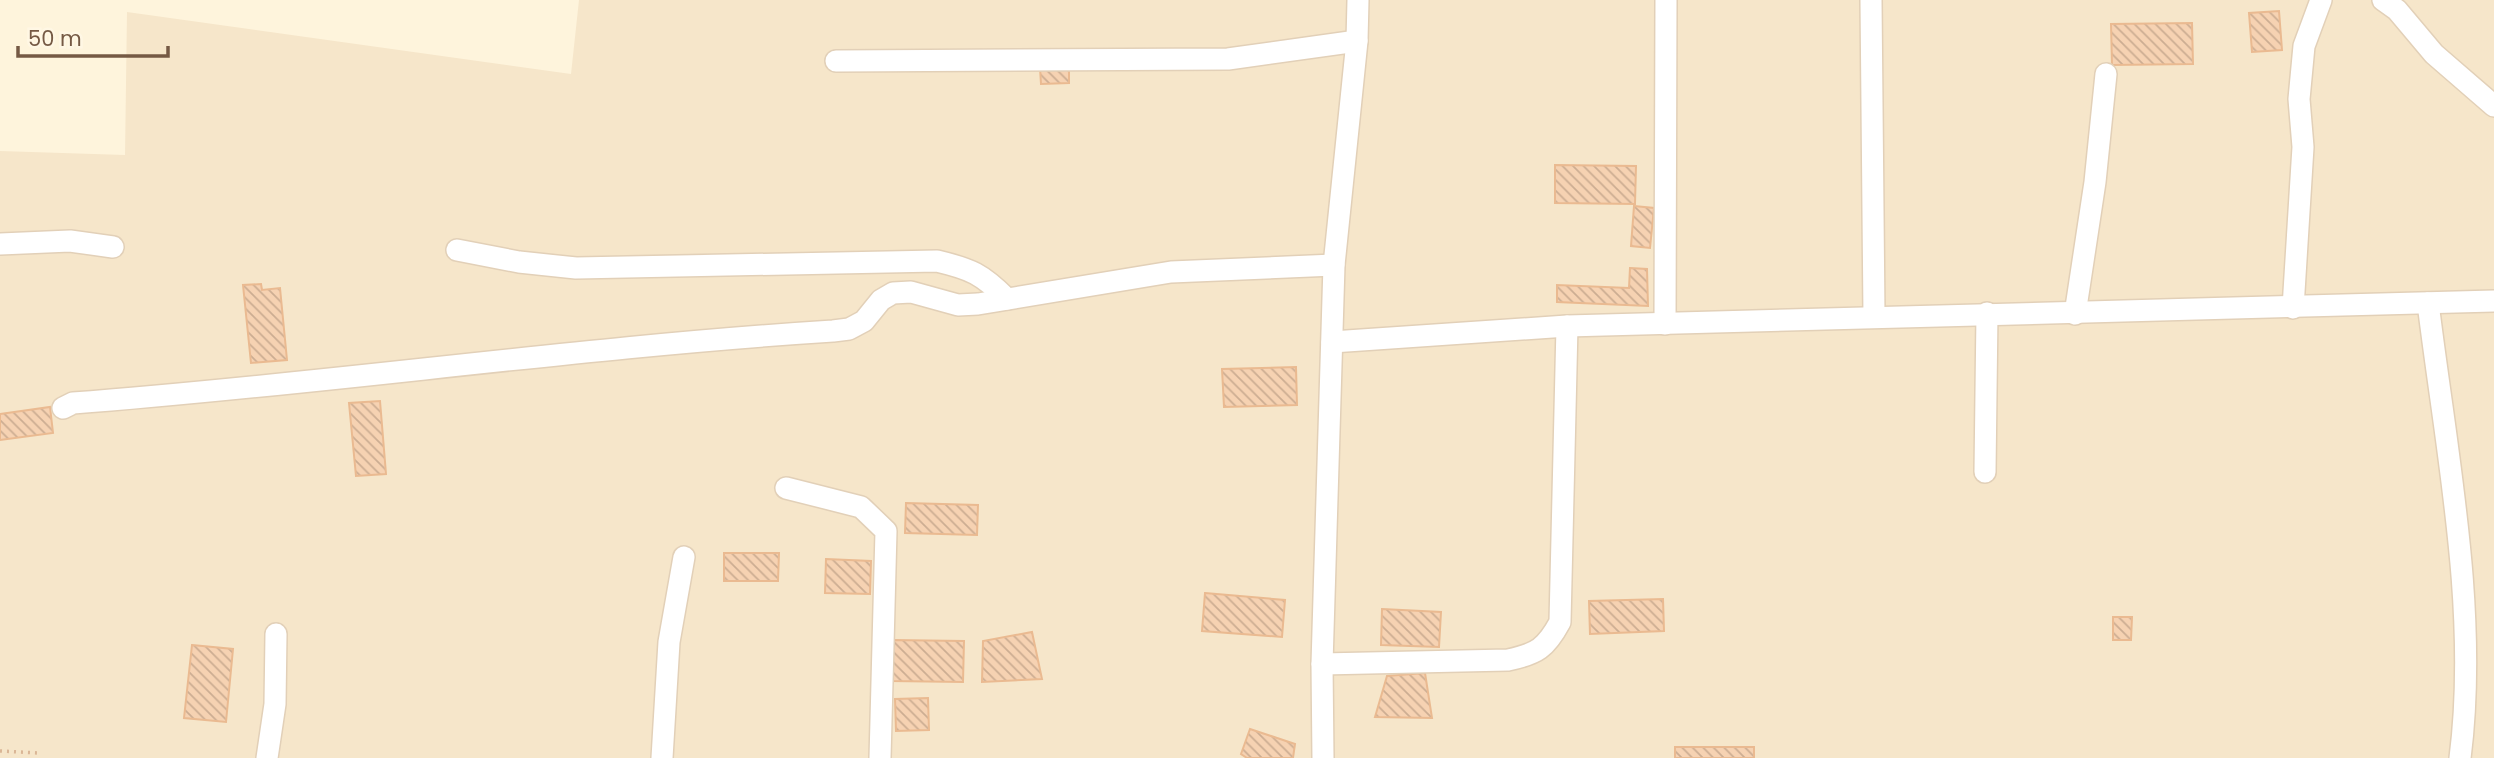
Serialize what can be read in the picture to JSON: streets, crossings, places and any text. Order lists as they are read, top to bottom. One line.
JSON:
{"scale_bar":"50 m"}
